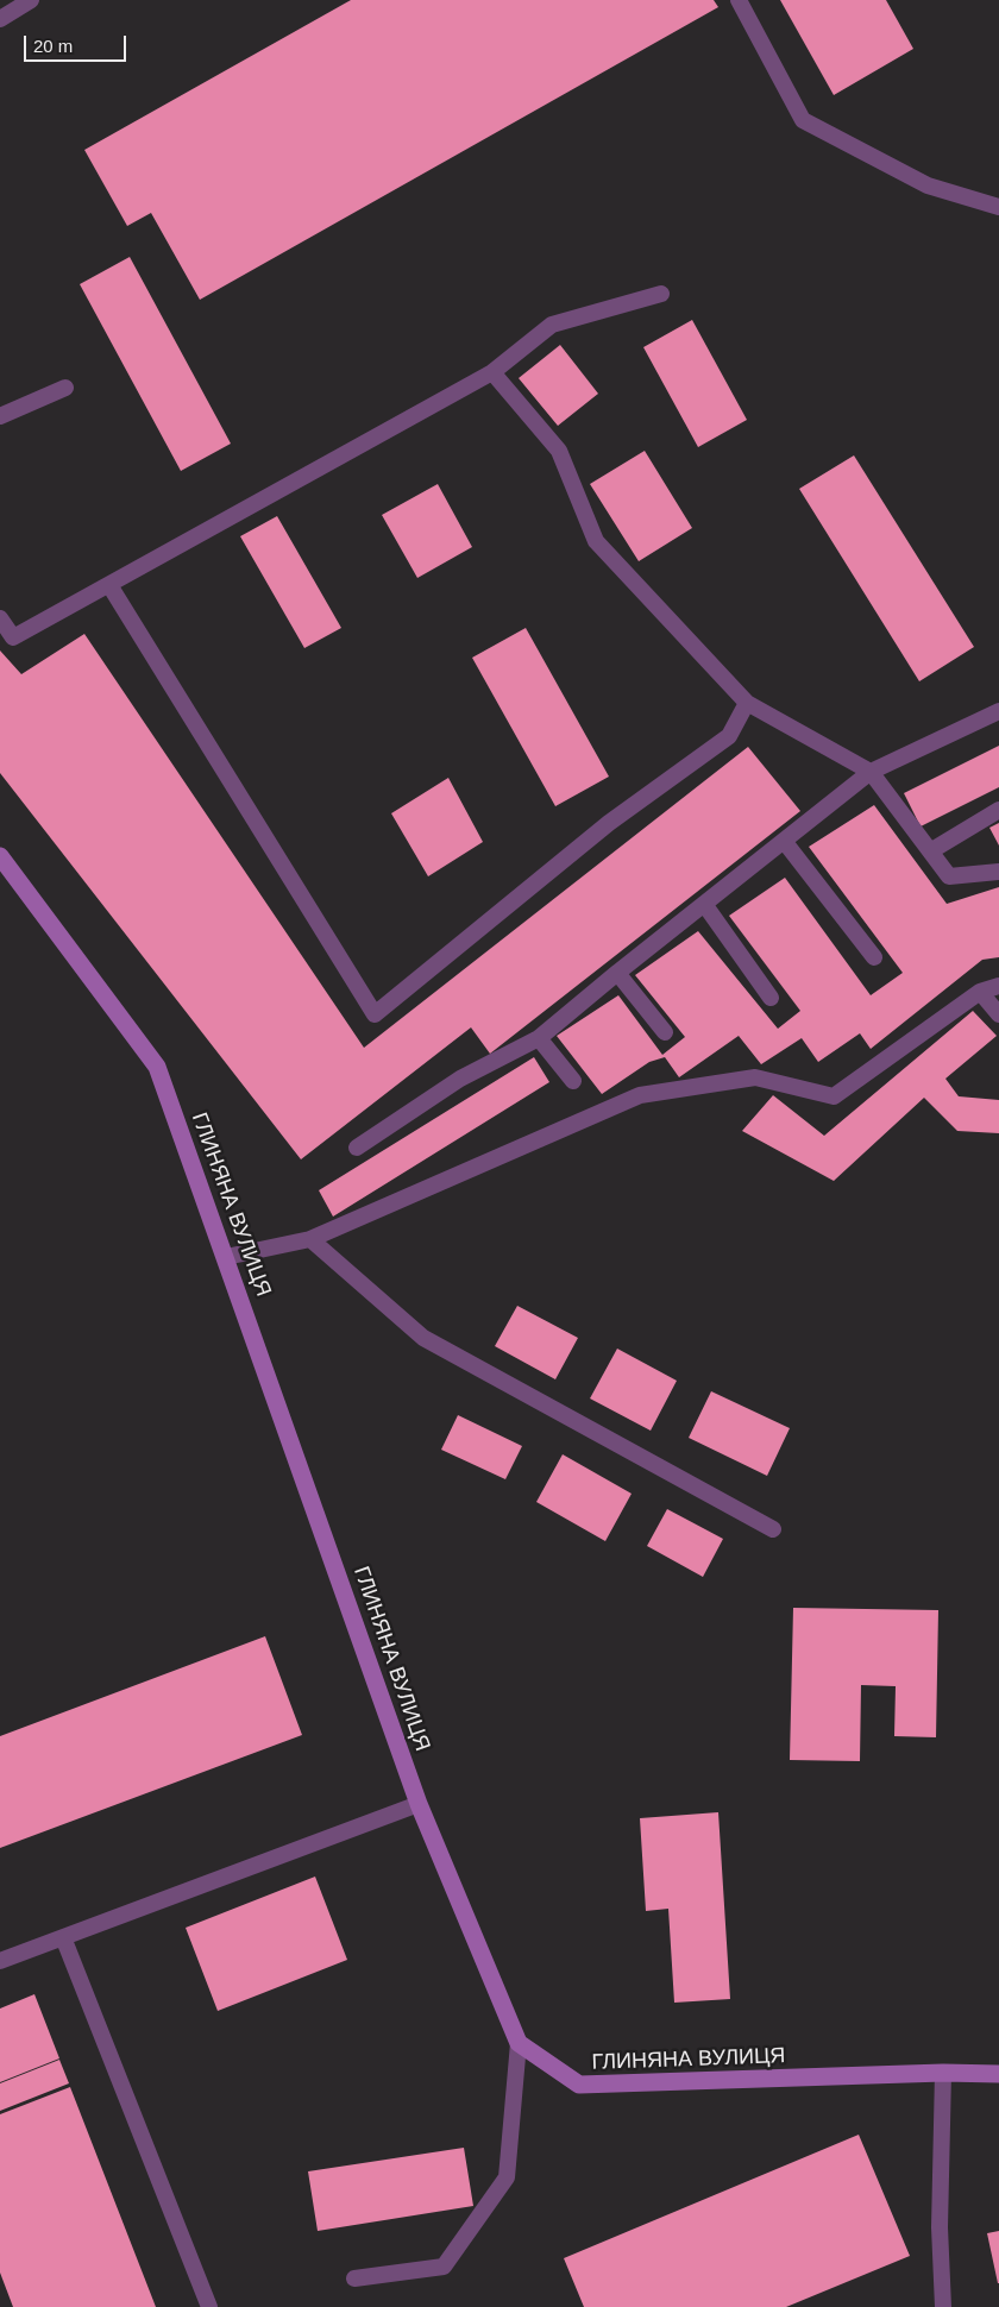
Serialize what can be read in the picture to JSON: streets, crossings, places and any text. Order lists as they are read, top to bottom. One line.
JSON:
{"streets":{"street":["ГЛИНЯНА ВУЛИЦЯ"]},"scale_bar":"20 m"}
